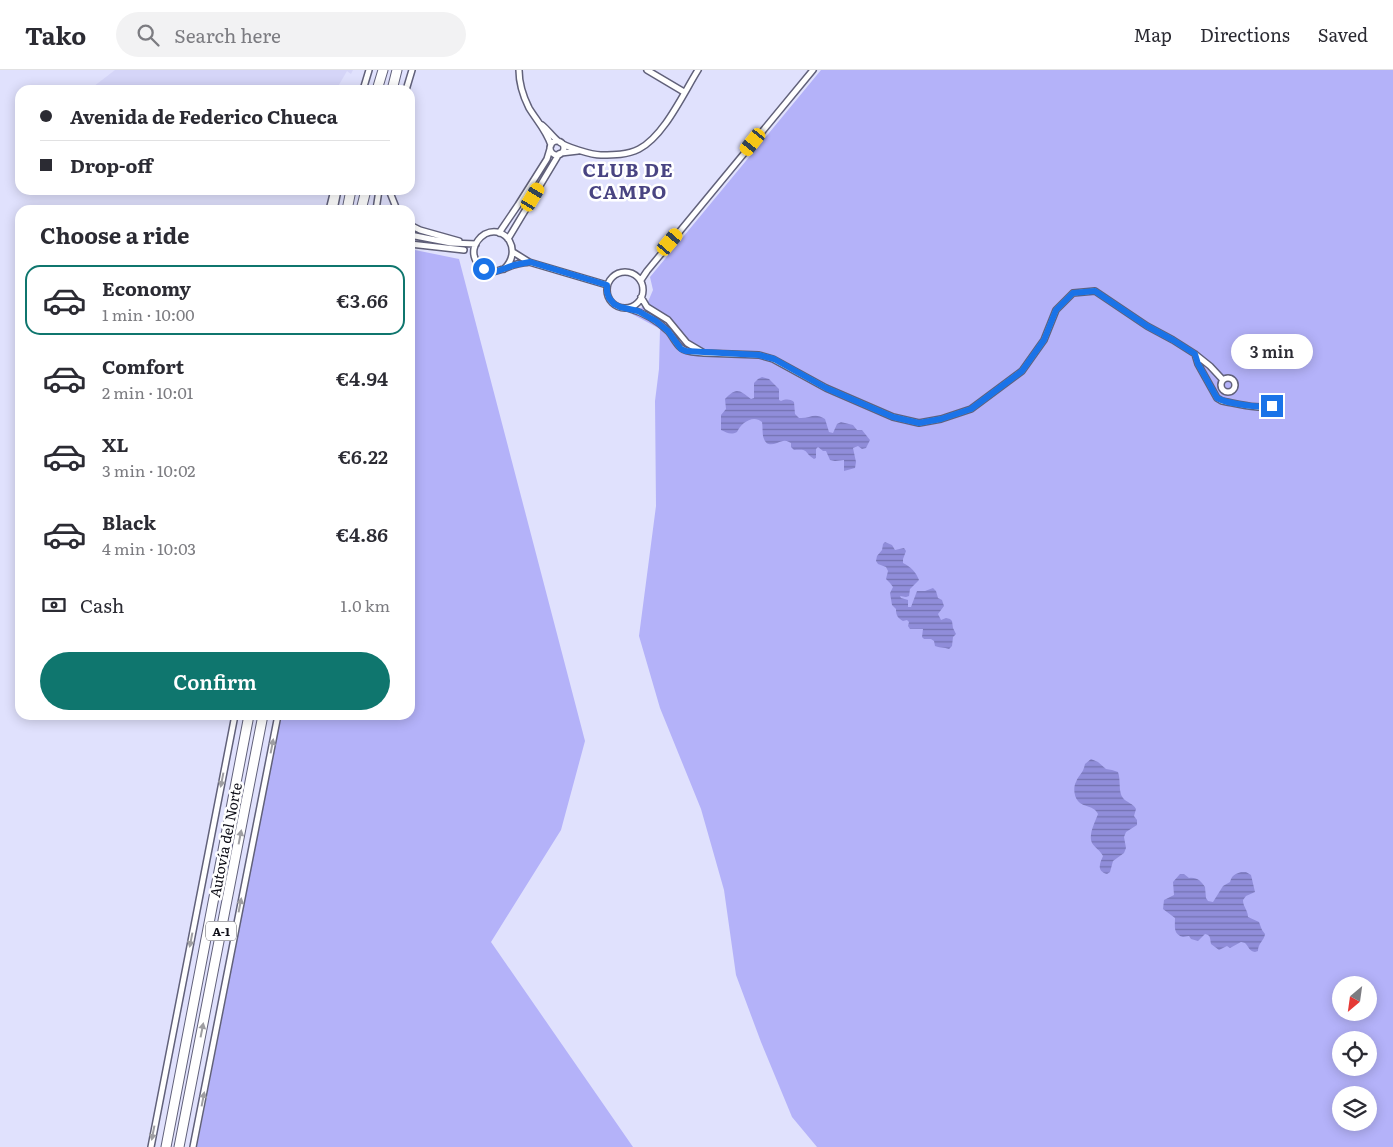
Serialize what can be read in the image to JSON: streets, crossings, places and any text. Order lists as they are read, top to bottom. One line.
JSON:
{"streets":{"highway":["Autovía del Norte","A-1"]},"districts":["CLUB DE CAMPO"],"north":"bottom left","page":{"header":"Tako","search":"Search here","nav":["Map","Directions","Saved"],"banner":["Avenida de Federico Chueca","Drop-off"],"heading":"Choose a ride","list":[{"name":"Economy","note":"1 min · 10:00","value":"€3.66"},{"name":"Comfort","note":"2 min · 10:01","value":"€4.94"},{"name":"XL","note":"3 min · 10:02","value":"€6.22"},{"name":"Black","note":"4 min · 10:03","value":"€4.86"}],"bubble":"3 min","pay":["Cash","1.0 km"],"buttons":"Confirm"}}
